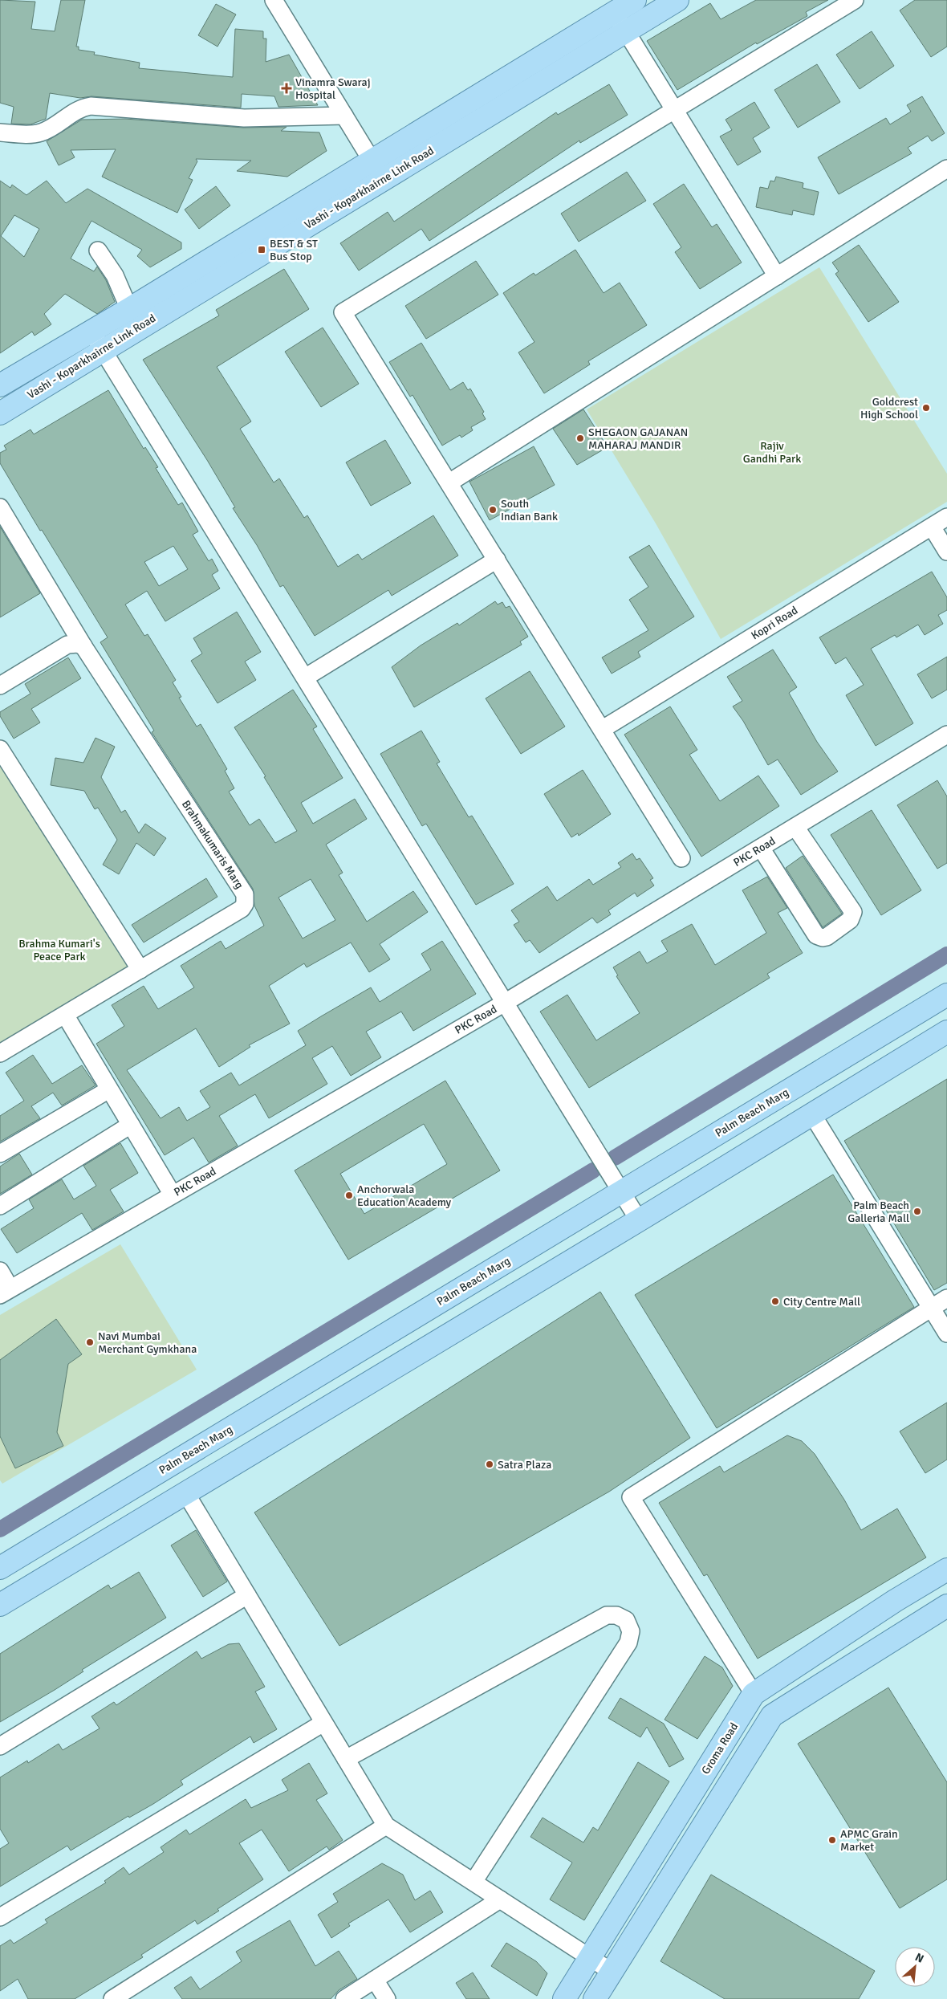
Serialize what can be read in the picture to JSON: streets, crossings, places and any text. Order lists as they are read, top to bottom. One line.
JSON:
{"streets":{"main road":["Vashi - Koparkhairne Link Road","Palm Beach Marg","Groma Road"],"street":["Kopri Road","Brahmakumaris Marg","PKC Road"]},"parks":["Rajiv Gandhi Park","Brahma Kumari's Peace Park"],"places":{"health":["Vinamra Swaraj Hospital"],"transit":["BEST & ST Bus Stop"],"other":["Goldcrest High School","SHEGAON GAJANAN MAHARAJ MANDIR","South Indian Bank","Anchorwala Education Academy","Palm Beach Galleria Mall","City Centre Mall","Navi Mumbai Merchant Gymkhana","Satra Plaza","APMC Grain Market"]},"north":"top right"}
